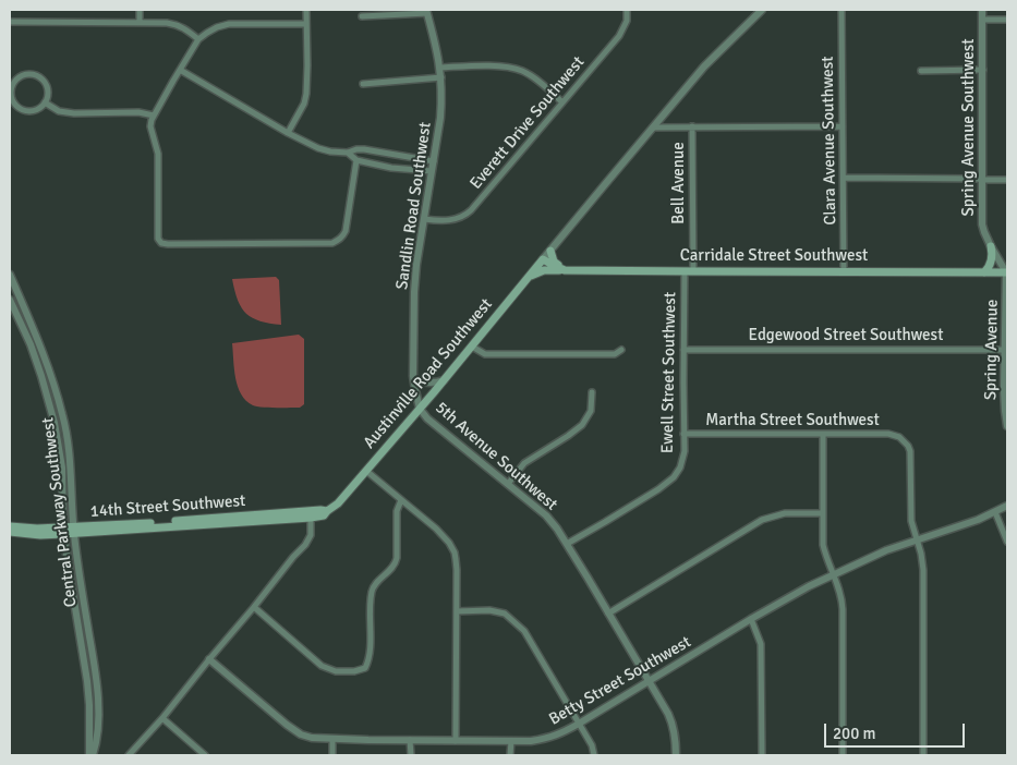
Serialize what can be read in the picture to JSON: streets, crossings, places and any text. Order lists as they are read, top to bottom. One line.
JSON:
{"streets":{"main road":["Carridale Street Southwest","Austinville Road Southwest","14th Street Southwest"],"street":["Everett Drive Southwest","Spring Avenue Southwest","Clara Avenue Southwest","Bell Avenue","Sandlin Road Southwest","Edgewood Street Southwest","Spring Avenue","Ewell Street Southwest","Martha Street Southwest","5th Avenue Southwest","Central Parkway Southwest","Betty Street Southwest"]},"crossings":[["Everett Drive Southwest","Sandlin Road Southwest"],["Spring Avenue Southwest","Carridale Street Southwest"],["Spring Avenue Southwest","Spring Avenue"],["Clara Avenue Southwest","Carridale Street Southwest"],["Bell Avenue","Carridale Street Southwest"],["Bell Avenue","Ewell Street Southwest"],["Sandlin Road Southwest","Austinville Road Southwest"],["Sandlin Road Southwest","5th Avenue Southwest"],["Carridale Street Southwest","Spring Avenue"],["Carridale Street Southwest","Ewell Street Southwest"],["Carridale Street Southwest","Austinville Road Southwest"],["Edgewood Street Southwest","Spring Avenue"],["Edgewood Street Southwest","Ewell Street Southwest"],["Ewell Street Southwest","Martha Street Southwest"],["Ewell Street Southwest","5th Avenue Southwest"],["Austinville Road Southwest","5th Avenue Southwest"],["Austinville Road Southwest","14th Street Southwest"],["Martha Street Southwest","Betty Street Southwest"],["5th Avenue Southwest","Betty Street Southwest"],["14th Street Southwest","Central Parkway Southwest"]],"scale_bar":"200 m"}
